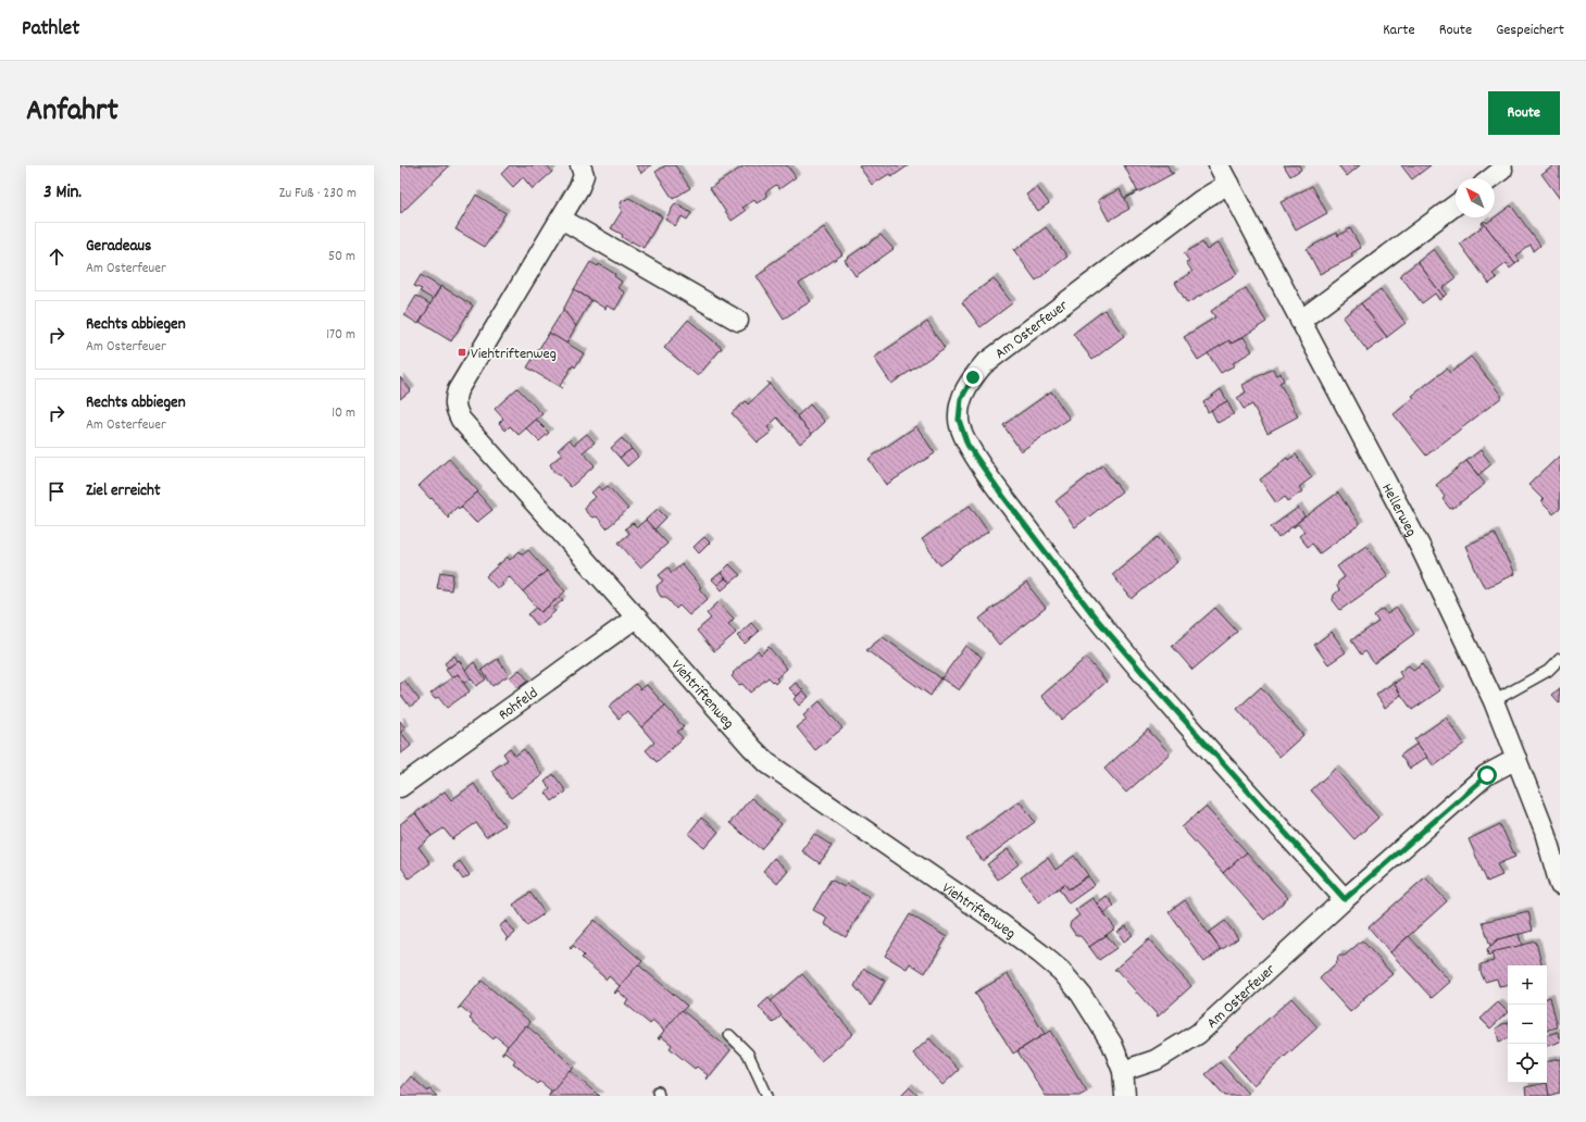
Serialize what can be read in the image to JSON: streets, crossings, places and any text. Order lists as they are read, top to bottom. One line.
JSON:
{"streets":{"street":["Am Osterfeuer","Hellerweg","Viehtriftenweg","Rohfeld"]},"crossings":[["Am Osterfeuer","Hellerweg"],["Am Osterfeuer","Viehtriftenweg"],["Viehtriftenweg","Rohfeld"]],"places":{"transit":["Viehtriftenweg"]},"north":"top left","page":{"header":"Pathlet","nav":["Karte","Route","Gespeichert"],"title":"Anfahrt","buttons":"Route","heading":["3 Min.","Zu Fuß · 230 m"],"list":[["Geradeaus","Am Osterfeuer","50 m"],["Rechts abbiegen","Am Osterfeuer","170 m"],["Rechts abbiegen","Am Osterfeuer","10 m"],"Ziel erreicht"],"map_buttons":["+","−"]}}
